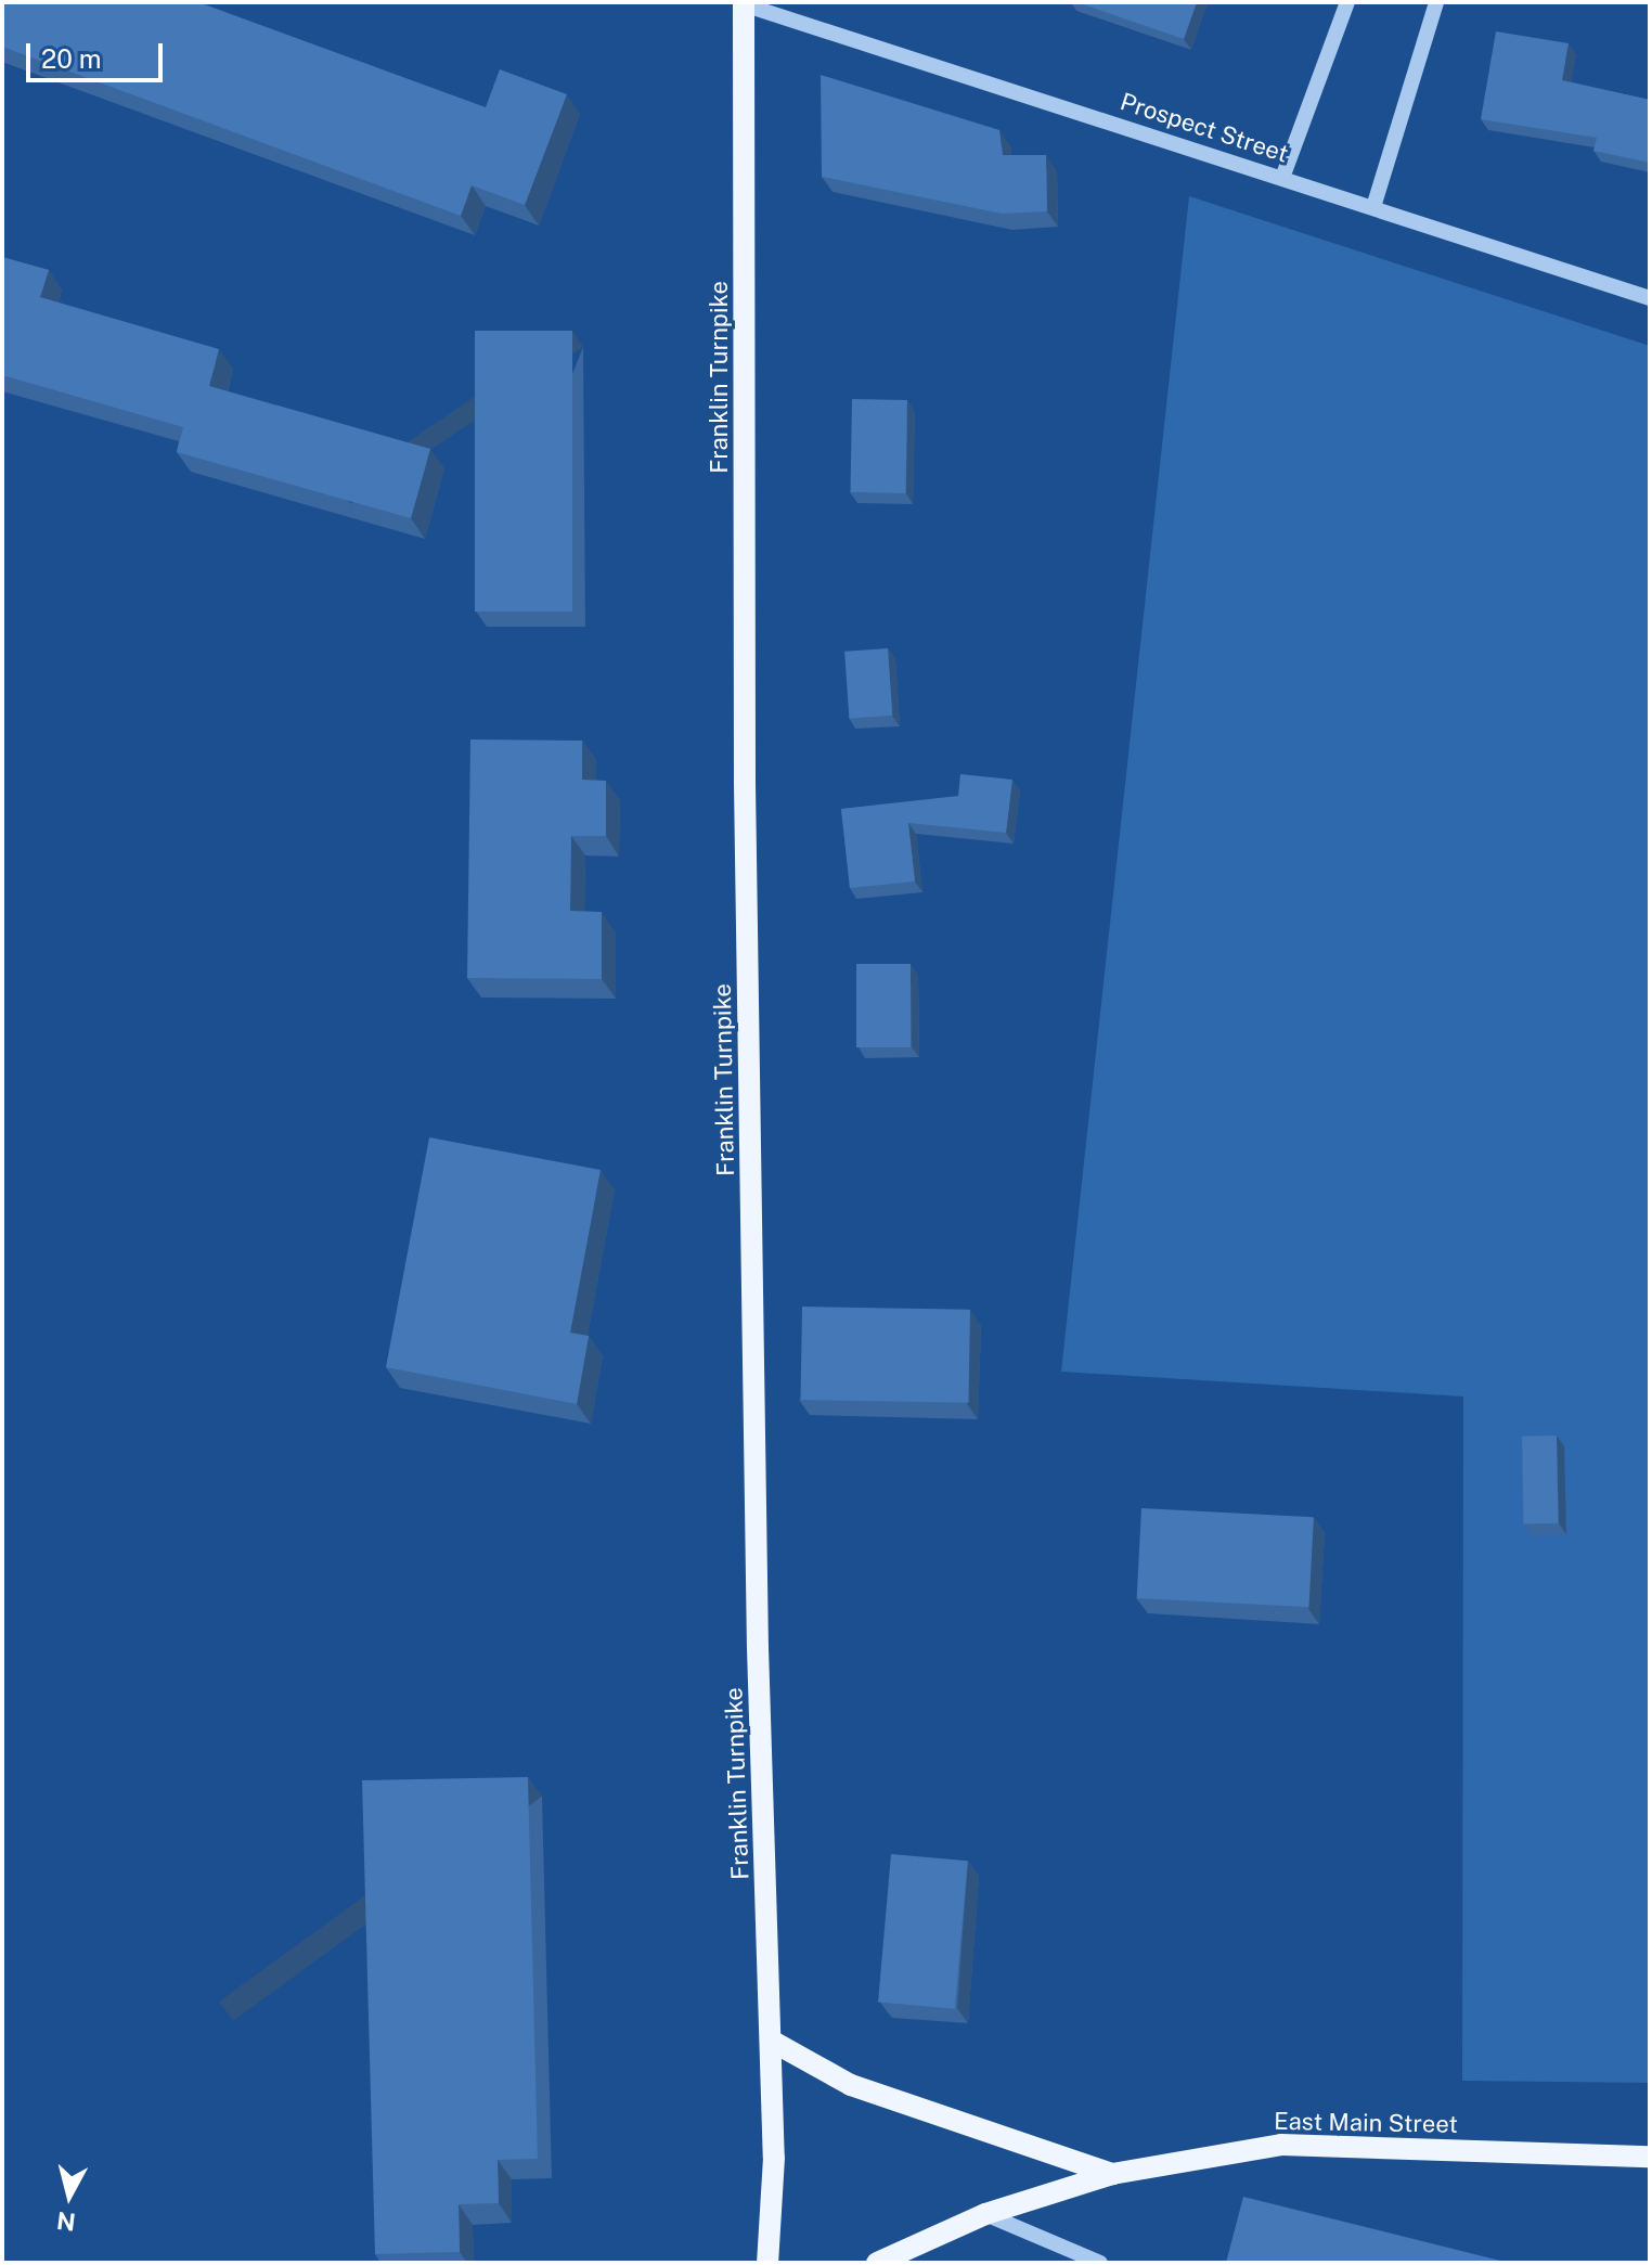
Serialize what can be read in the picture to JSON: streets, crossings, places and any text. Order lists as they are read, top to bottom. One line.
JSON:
{"streets":{"main road":["Franklin Turnpike","East Main Street"],"street":["Prospect Street"]},"crossings":[["Prospect Street","Franklin Turnpike"]],"scale_bar":"20 m","north":"bottom"}
